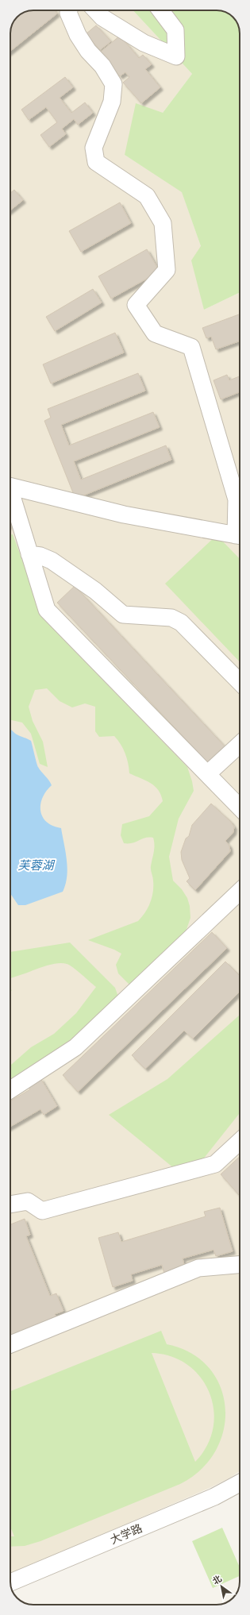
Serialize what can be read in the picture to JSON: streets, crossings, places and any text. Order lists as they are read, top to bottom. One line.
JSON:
{"streets":{"street":["大学路"]},"water":["芙蓉湖"],"north":"top left"}
